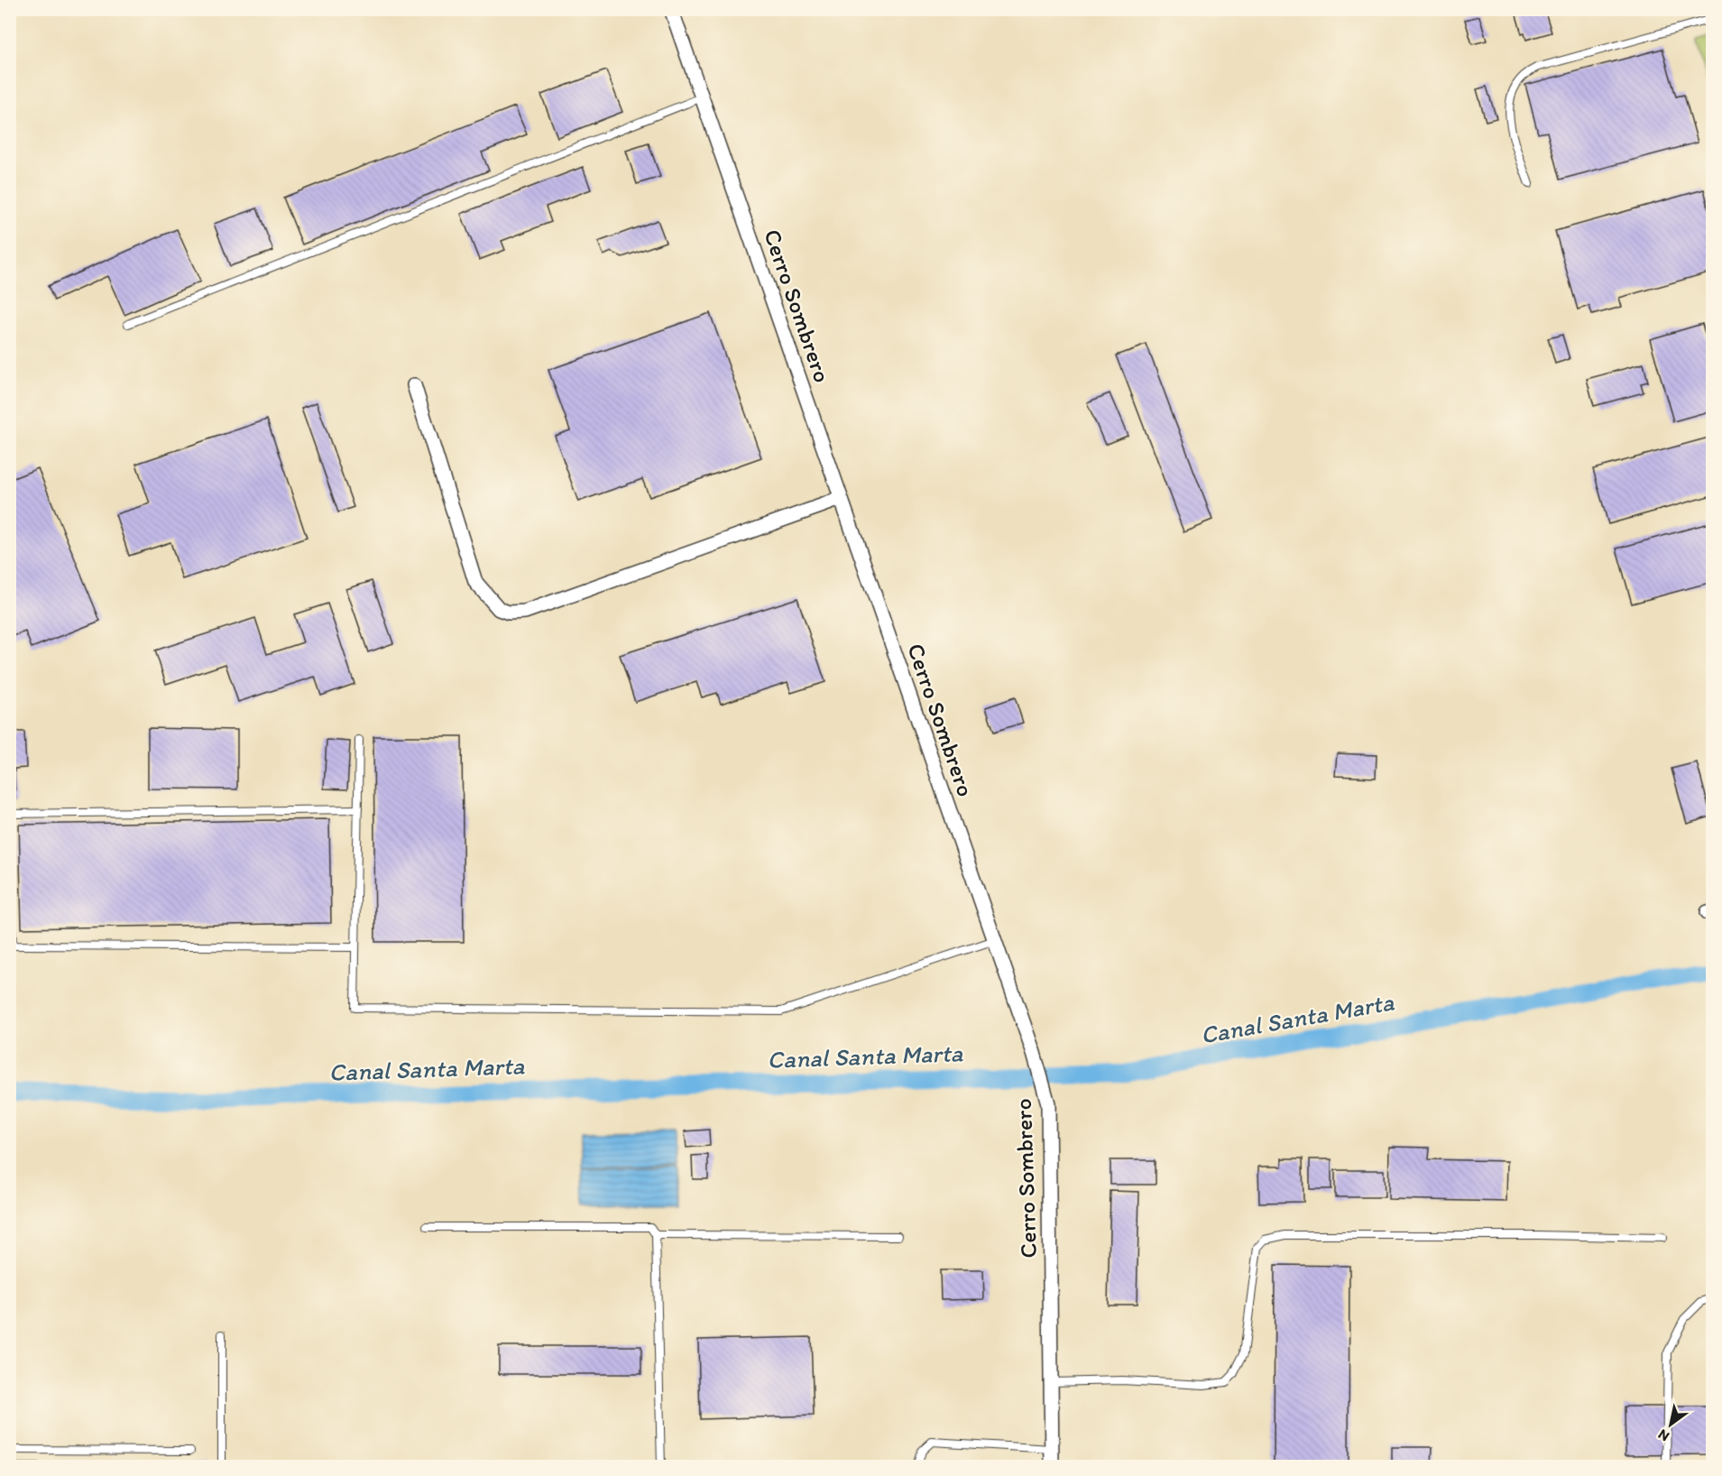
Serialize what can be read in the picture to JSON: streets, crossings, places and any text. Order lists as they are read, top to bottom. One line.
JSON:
{"streets":{"street":["Cerro Sombrero"]},"water":["Canal Santa Marta"],"north":"bottom left"}
